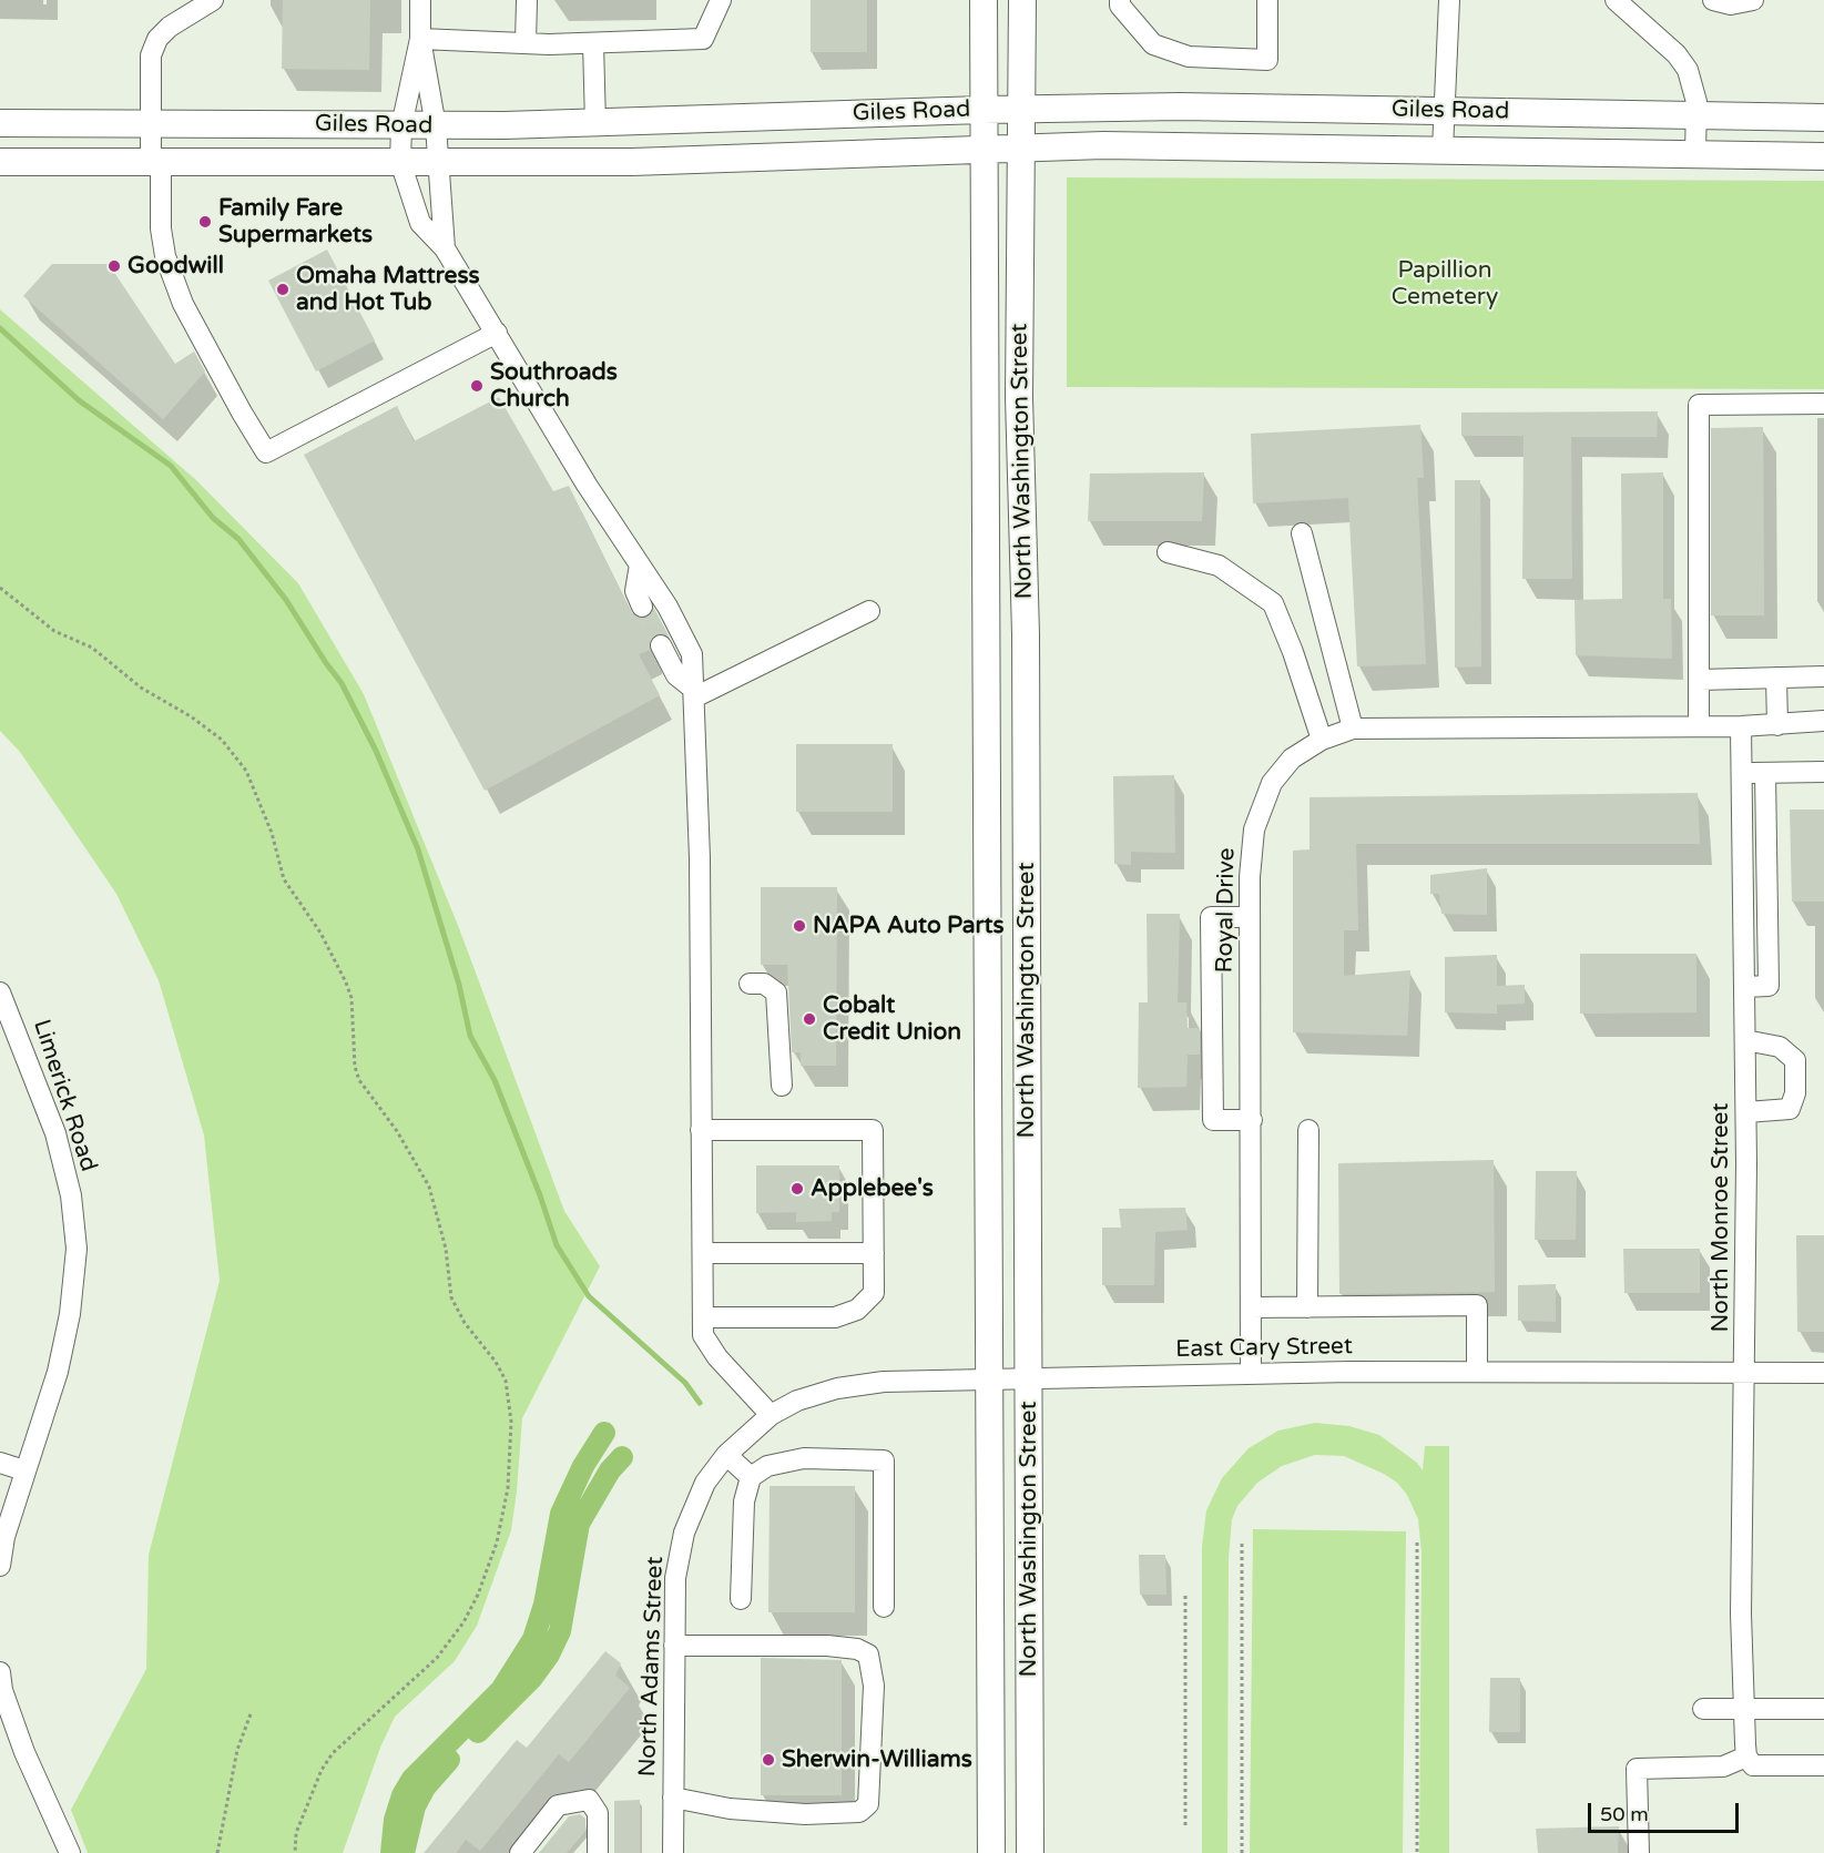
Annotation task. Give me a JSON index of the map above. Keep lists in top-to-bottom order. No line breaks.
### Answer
{"streets":{"main road":["Giles Road","North Washington Street"],"street":["Royal Drive","Limerick Road","North Monroe Street","East Cary Street","North Adams Street"]},"crossings":[["Giles Road","North Washington Street"],["North Washington Street","East Cary Street"],["Royal Drive","North Monroe Street"],["Royal Drive","East Cary Street"],["North Monroe Street","East Cary Street"],["East Cary Street","North Adams Street"]],"parks":["Papillion Cemetery"],"places":["Family Fare Supermarkets","Goodwill","Omaha Mattress and Hot Tub","Southroads Church","NAPA Auto Parts","Cobalt Credit Union","Applebee's","Sherwin-Williams"],"scale_bar":"50 m"}
